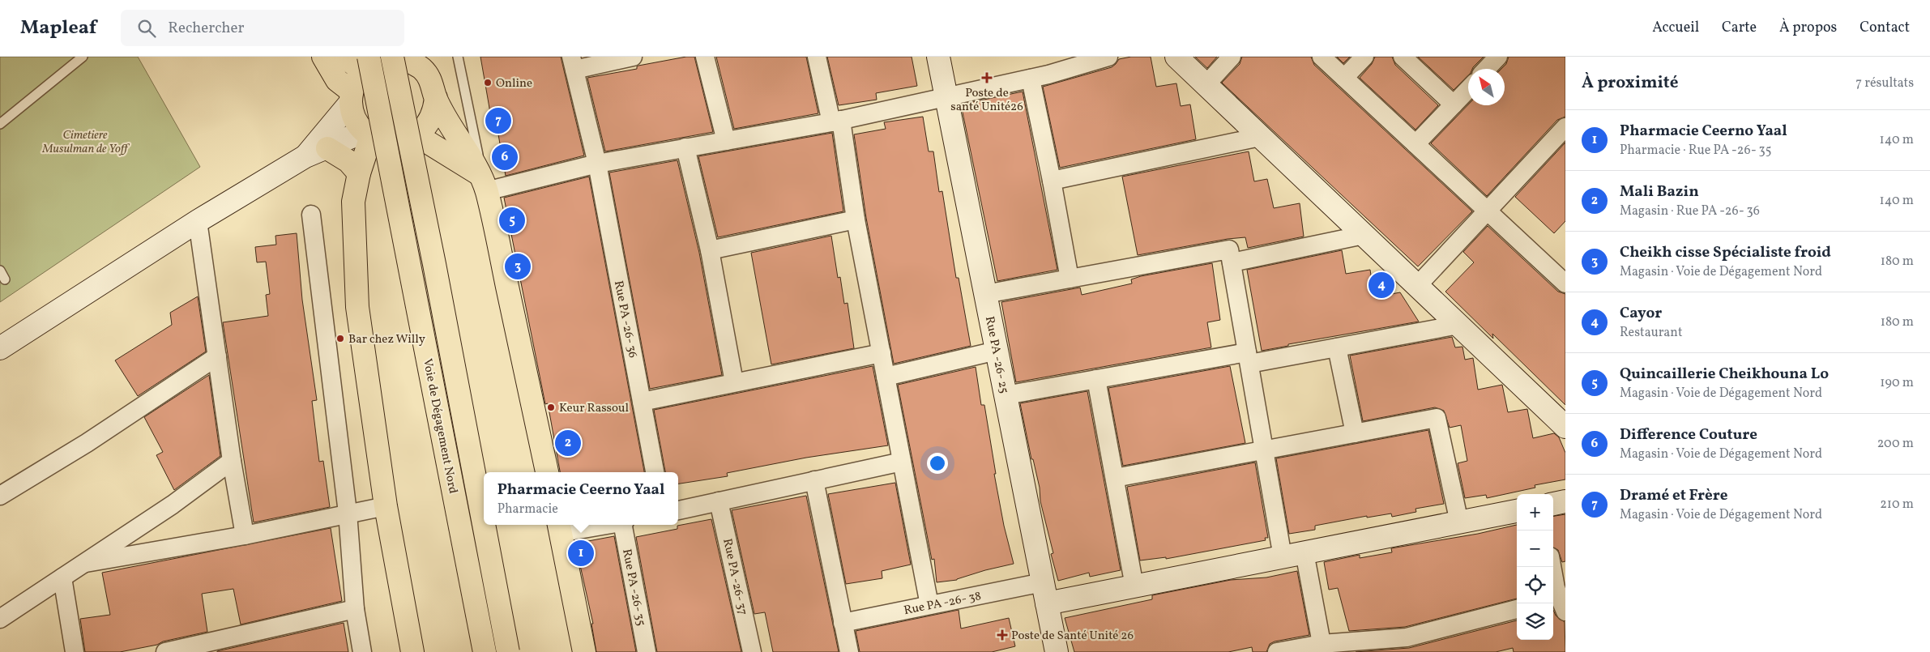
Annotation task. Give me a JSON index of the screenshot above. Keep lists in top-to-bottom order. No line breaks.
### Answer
{"streets":{"main road":["Voie de Dégagement Nord"],"street":["Rue PA -26- 36","Rue PA -26- 25","Rue PA -26- 37","Rue PA -26- 35","Rue PA -26- 38"]},"crossings":[["Rue PA -26- 25","Rue PA -26- 38"]],"parks":["Cimetiere Musulman de Yoff"],"places":{"health":["Poste de santé Unité26","Poste de Santé Unité 26"],"other":["Online","Bar chez Willy","Keur Rassoul"]},"north":"top left","page":{"header":"Mapleaf","search":"Rechercher","nav":["Accueil","Carte","À propos","Contact"],"heading":["À proximité","7 résultats"],"pins":["7","6","5","3","4","2","1"],"list":[{"mark":"1","name":"Pharmacie Ceerno Yaal","note":"Pharmacie · Rue PA -26- 35","value":"140 m"},{"mark":"2","name":"Mali Bazin","note":"Magasin · Rue PA -26- 36","value":"140 m"},{"mark":"3","name":"Cheikh cisse Spécialiste froid","note":"Magasin · Voie de Dégagement Nord","value":"180 m"},{"mark":"4","name":"Cayor","note":"Restaurant","value":"180 m"},{"mark":"5","name":"Quincaillerie Cheikhouna Lo","note":"Magasin · Voie de Dégagement Nord","value":"190 m"},{"mark":"6","name":"Difference Couture","note":"Magasin · Voie de Dégagement Nord","value":"200 m"},{"mark":"7","name":"Dramé et Frère","note":"Magasin · Voie de Dégagement Nord","value":"210 m"}],"popup":["Pharmacie Ceerno Yaal","Pharmacie"],"map_buttons":["+","−"]}}
